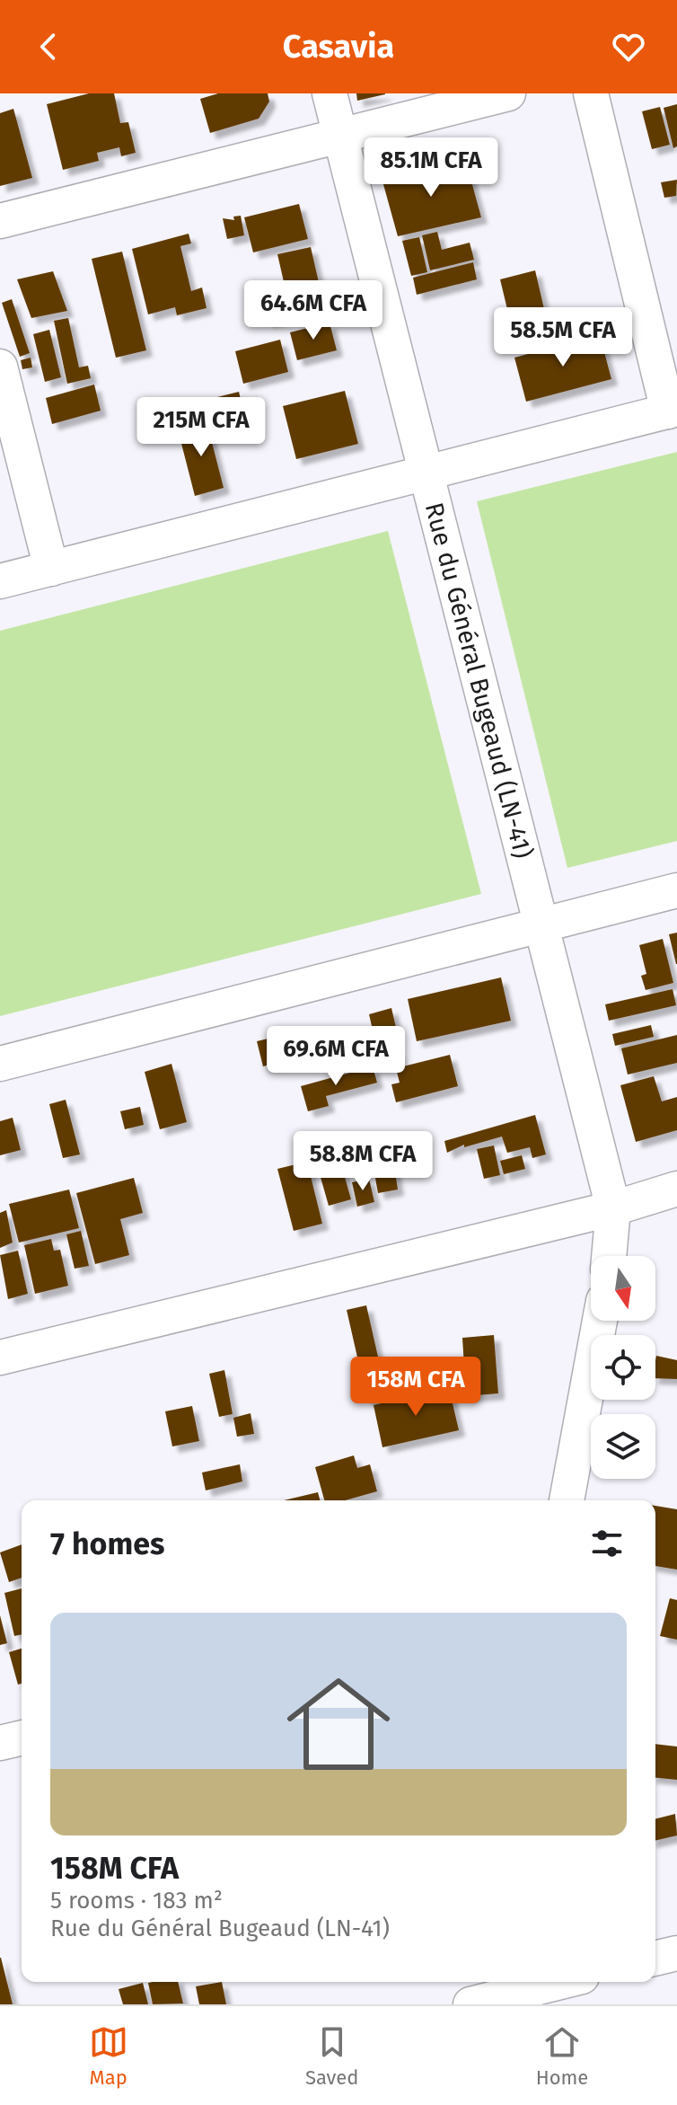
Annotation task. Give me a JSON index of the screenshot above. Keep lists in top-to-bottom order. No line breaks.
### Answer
{"streets":{"street":["Rue du Général Bugeaud (LN-41)"]},"north":"bottom","page":{"header":"Casavia","price":["85.1M CFA","64.6M CFA","58.5M CFA","215M CFA","69.6M CFA","58.8M CFA","158M CFA"],"heading":"7 homes","list":[{"name":"158M CFA","note":"5 rooms · 183 m² · Rue du Général Bugeaud (LN-41)"}],"tabs":["Map","Saved","Home"]}}
